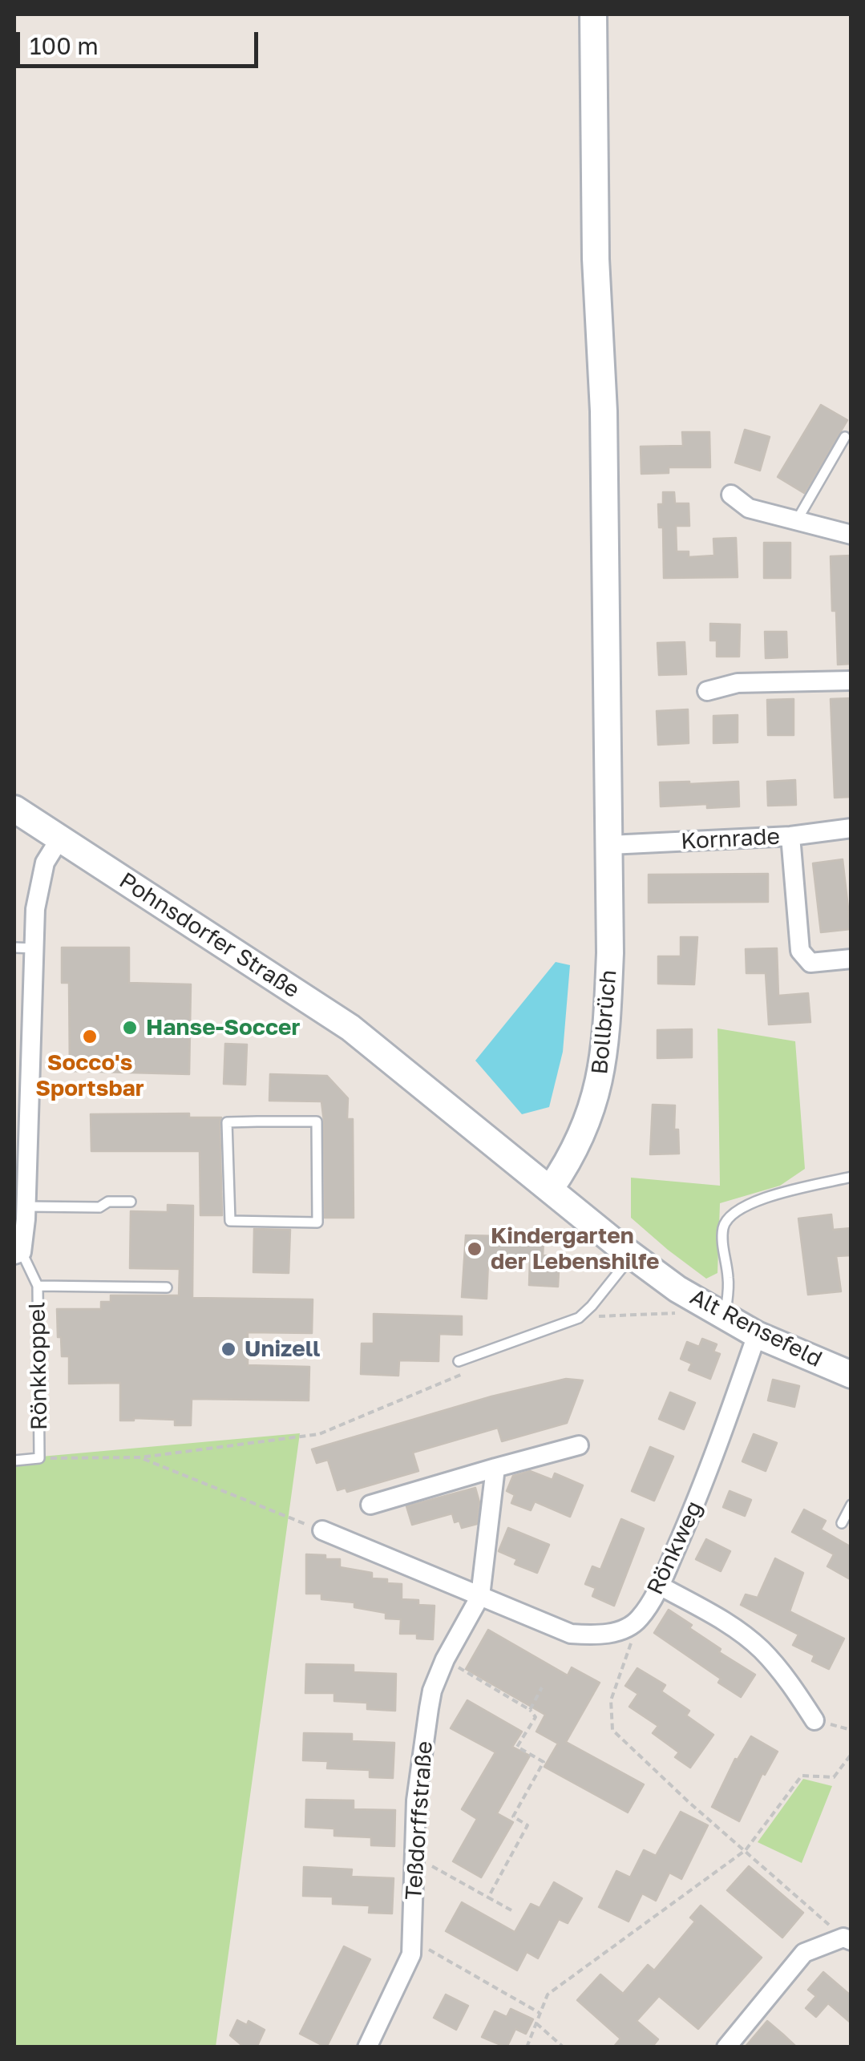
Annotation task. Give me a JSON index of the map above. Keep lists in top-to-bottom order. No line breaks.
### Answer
{"streets":{"street":["Kornrade","Pohnsdorfer Straße","Bollbrüch","Alt Rensefeld","Rönkweg","Teßdorffstraße"],"lane":["Rönkkoppel"]},"crossings":[["Kornrade","Bollbrüch"],["Pohnsdorfer Straße","Bollbrüch"],["Pohnsdorfer Straße","Alt Rensefeld"],["Bollbrüch","Alt Rensefeld"],["Alt Rensefeld","Rönkweg"],["Rönkweg","Teßdorffstraße"]],"places":["Hanse-Soccer","Socco's Sportsbar","Kindergarten der Lebenshilfe","Unizell"],"scale_bar":"100 m"}
